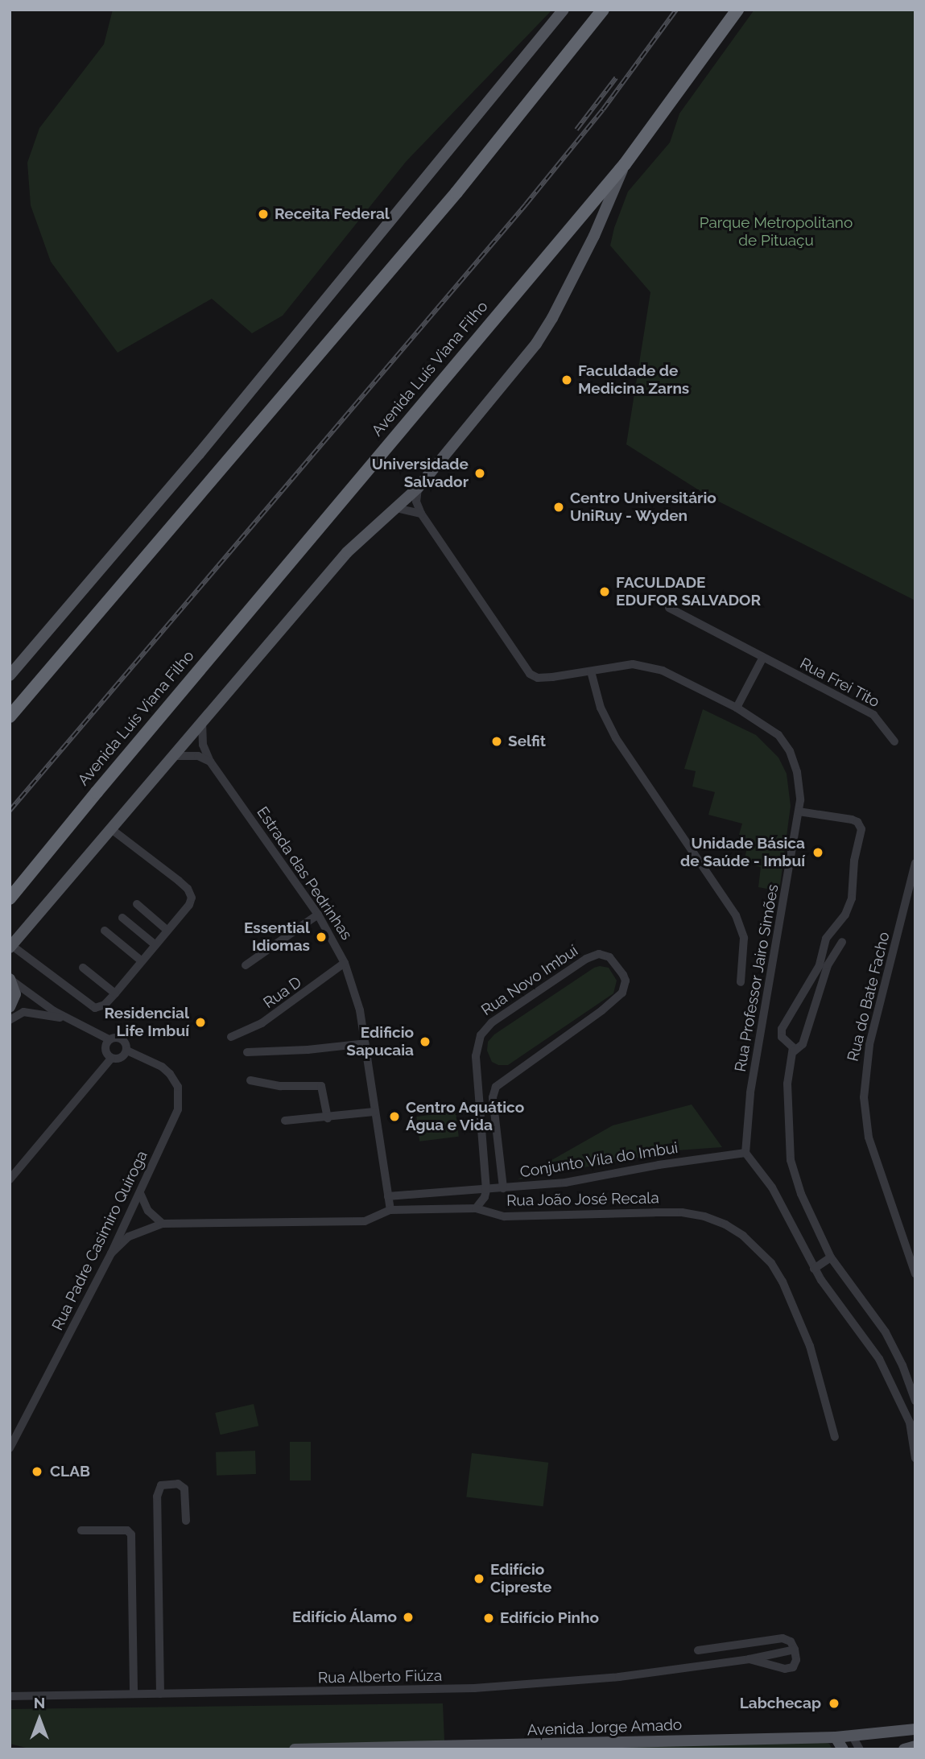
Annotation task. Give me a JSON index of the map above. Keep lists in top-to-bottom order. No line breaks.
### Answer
{"streets":{"highway":["Avenida Luís Viana Filho"],"main road":["Avenida Jorge Amado"],"street":["Rua Frei Tito","Estrada das Pedrinhas","Rua Professor Jairo Simões","Rua Novo Imbuí","Rua D","Rua do Bate Facho","Conjunto Vila do Imbui","Rua João José Recala","Rua Padre Casimiro Quiroga","Rua Alberto Fiúza"]},"crossings":[["Estrada das Pedrinhas","Rua D"],["Estrada das Pedrinhas","Conjunto Vila do Imbui"],["Estrada das Pedrinhas","Rua João José Recala"],["Rua Professor Jairo Simões","Conjunto Vila do Imbui"],["Rua Novo Imbuí","Conjunto Vila do Imbui"],["Rua João José Recala","Rua Padre Casimiro Quiroga"]],"parks":["Parque Metropolitano de Pituaçu"],"places":["Receita Federal","Faculdade de Medicina Zarns","Universidade Salvador","Centro Universitário UniRuy - Wyden","FACULDADE EDUFOR SALVADOR","Selfit","Unidade Básica de Saúde - Imbuí","Essential Idiomas","Residencial Life Imbuí","Edificio Sapucaia","Centro Aquático Água e Vida","CLAB","Edifício Cipreste","Edifício Álamo","Edifício Pinho","Labchecap"],"north":"top"}
